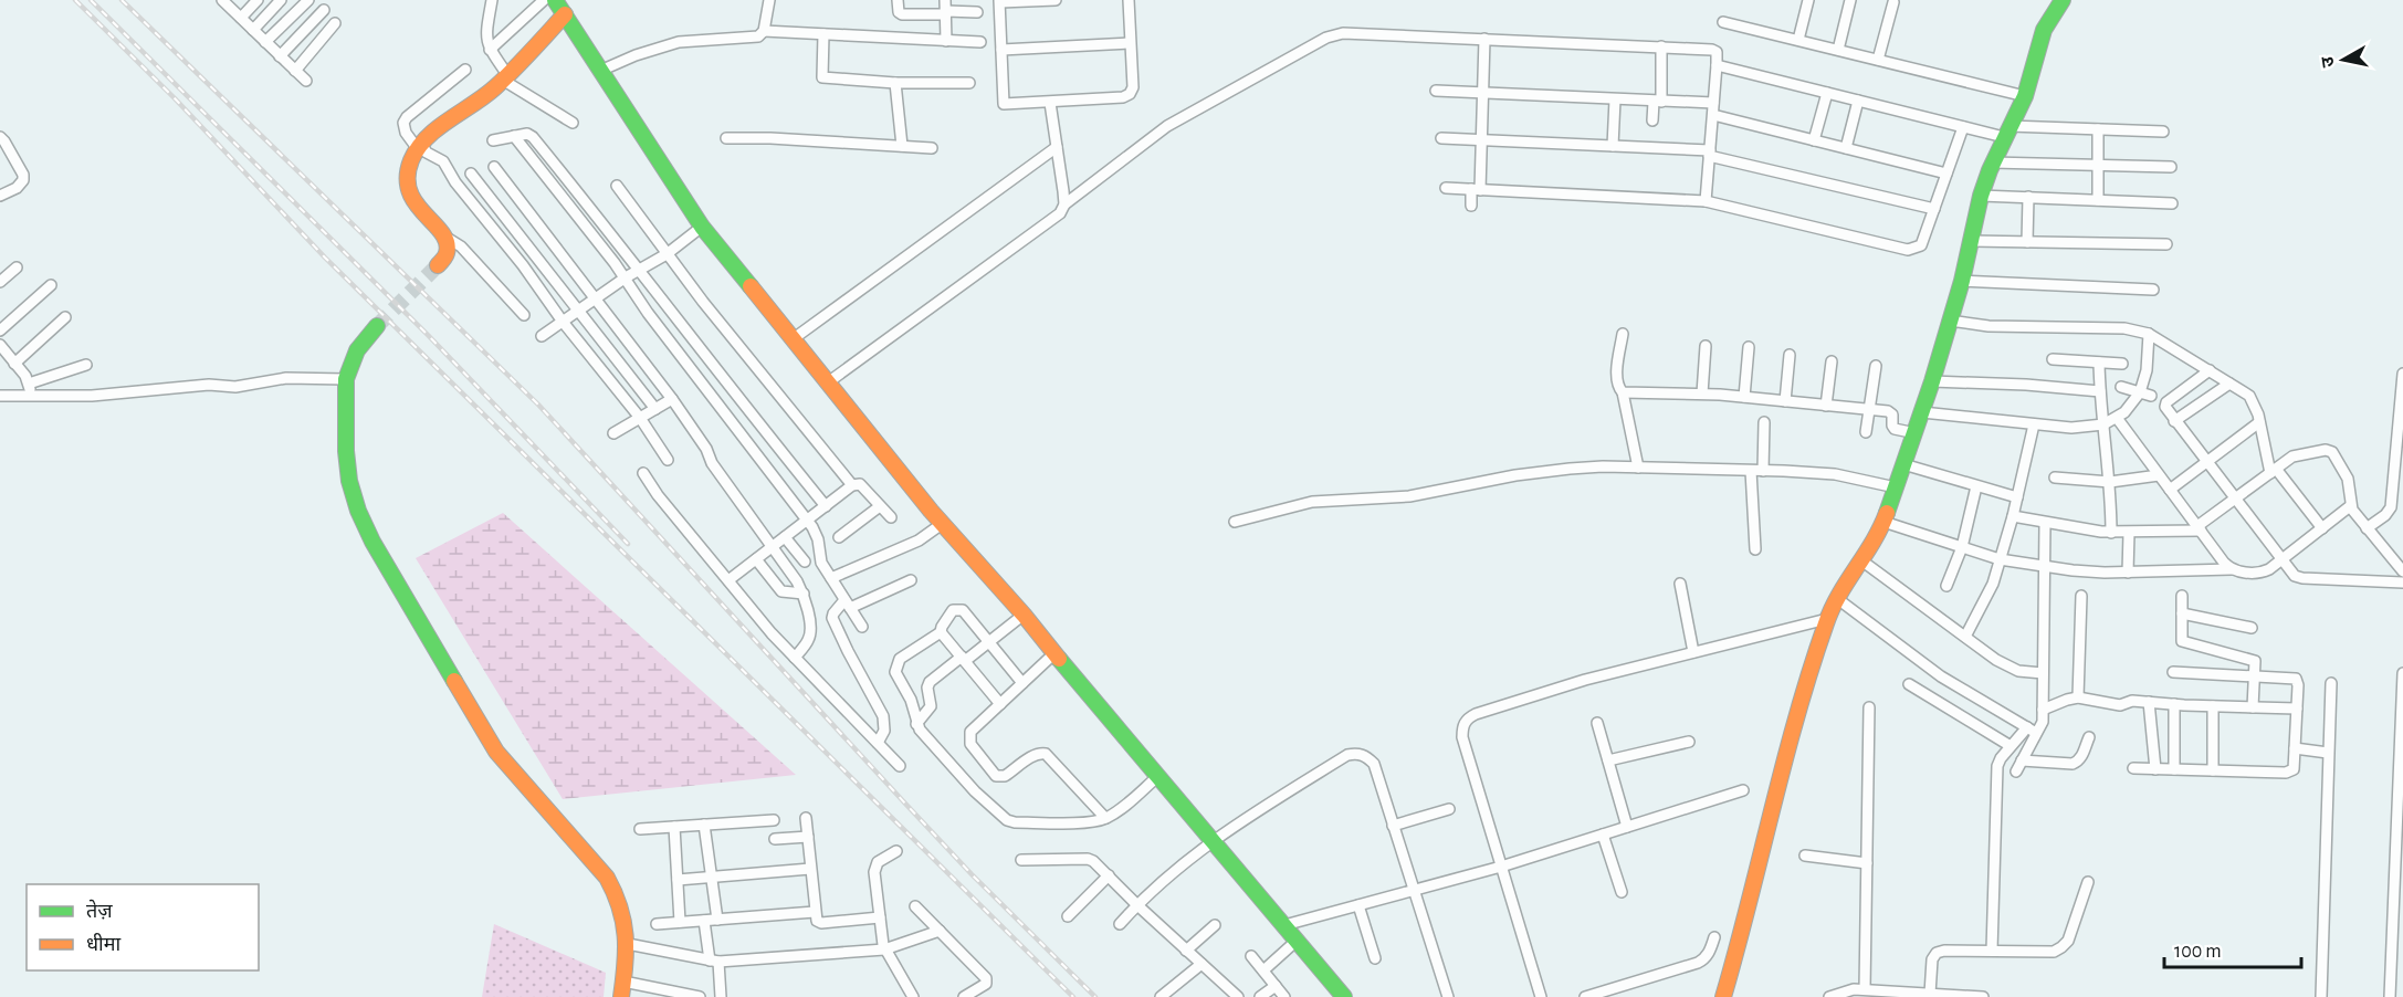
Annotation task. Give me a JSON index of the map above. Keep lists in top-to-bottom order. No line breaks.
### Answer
{"legend":["तेज़","धीमा"],"scale_bar":"100 m","north":"left"}
